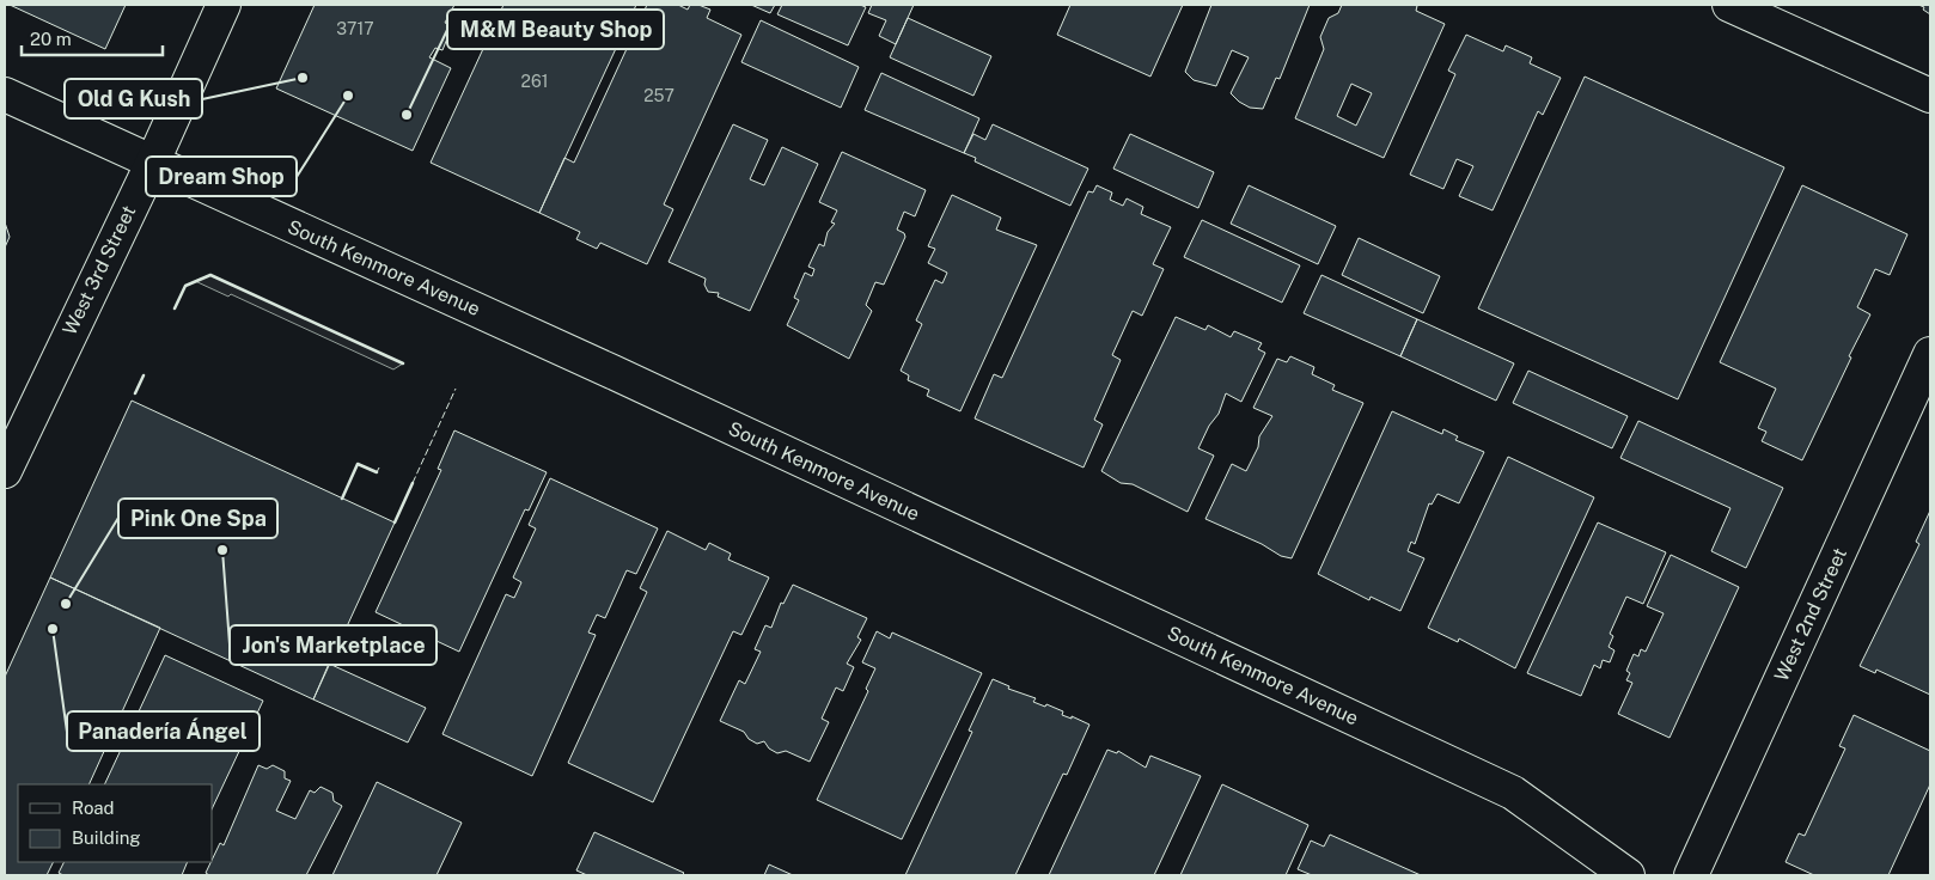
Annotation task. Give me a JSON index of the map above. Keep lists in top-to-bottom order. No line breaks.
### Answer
{"streets":{"street":["South Kenmore Avenue","West 3rd Street","West 2nd Street"]},"crossings":[["South Kenmore Avenue","West 3rd Street"]],"places":["Old G Kush","Dream Shop","M&M Beauty Shop","Jon's Marketplace","Pink One Spa","Panadería Ángel"],"house_numbers":["3717","261","257"],"legend":["Road","Building"],"scale_bar":"20 m"}
